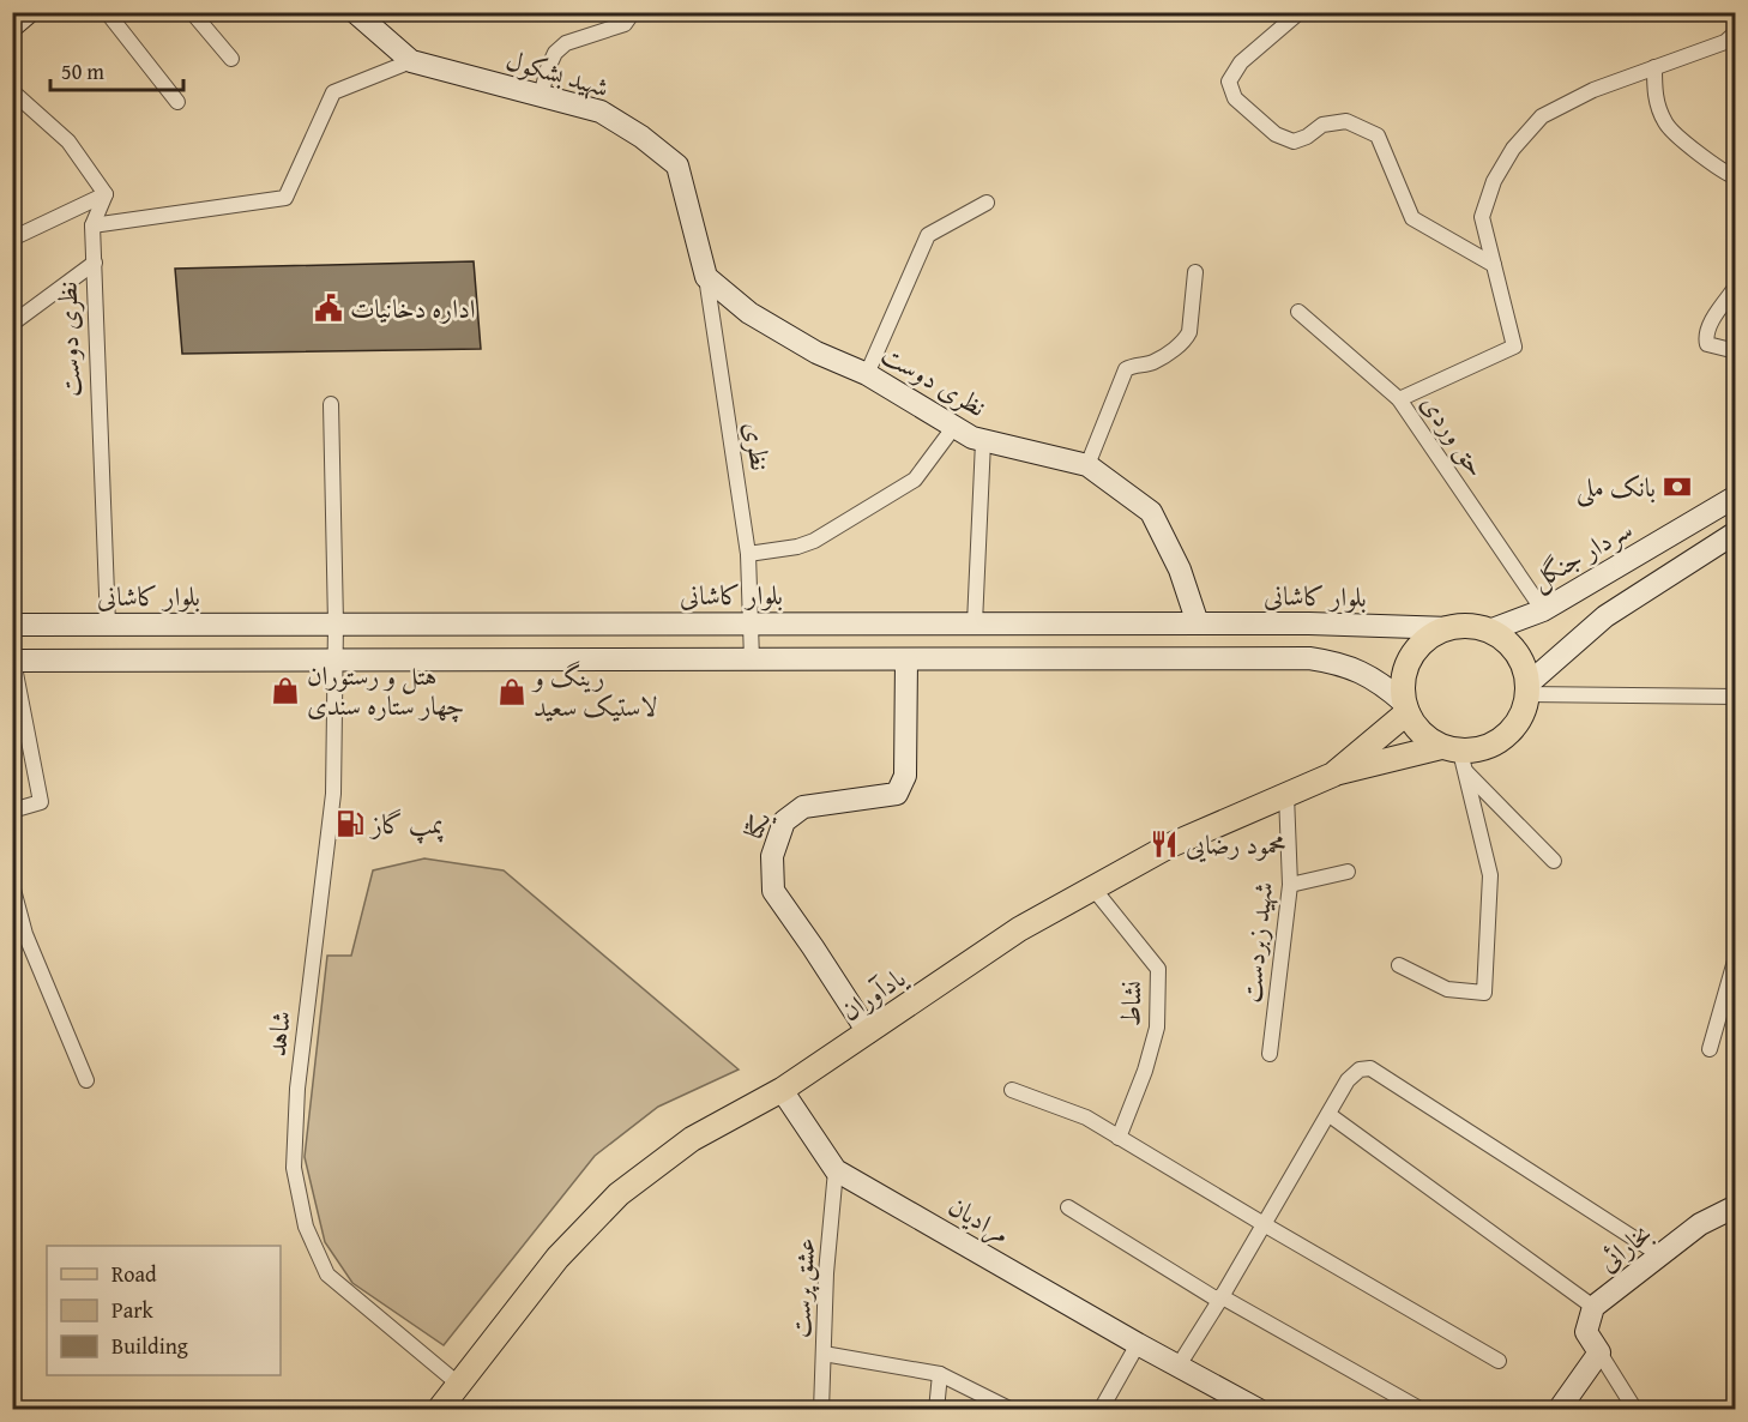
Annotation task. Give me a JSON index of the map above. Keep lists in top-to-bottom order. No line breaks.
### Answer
{"streets":{"main road":["شهید بشکول","نظری دوست","سردار جنگل","بلوار کاشانی","یکتا","یادآوران","مرادیان","بخارائی"],"street":["حق وردی","نظری","شهید زبردست","نشاط","شاهد","عشق پرست"]},"crossings":[["شهید بشکول","نظری دوست"],["شهید بشکول","نظری"],["نظری دوست","نظری"],["نظری دوست","بلوار کاشانی"],["حق وردی","سردار جنگل"],["نظری","بلوار کاشانی"],["سردار جنگل","بلوار کاشانی"],["سردار جنگل","یادآوران"],["بلوار کاشانی","یادآوران"],["بلوار کاشانی","شاهد"],["یکتا","یادآوران"],["شهید زبردست","یادآوران"],["یادآوران","نشاط"],["یادآوران","شاهد"],["یادآوران","مرادیان"],["مرادیان","عشق پرست"]],"places":{"public building":["اداره دخانیات"],"bank":["بانک ملی"],"shop":["هتل و رستوران چهار ستاره سندی","رینگ و لاستیک سعید"],"fuel station":["پمپ گاز"],"restaurant":["محمود رضایی"]},"legend":["Road","Park","Building"],"scale_bar":"50 m"}
